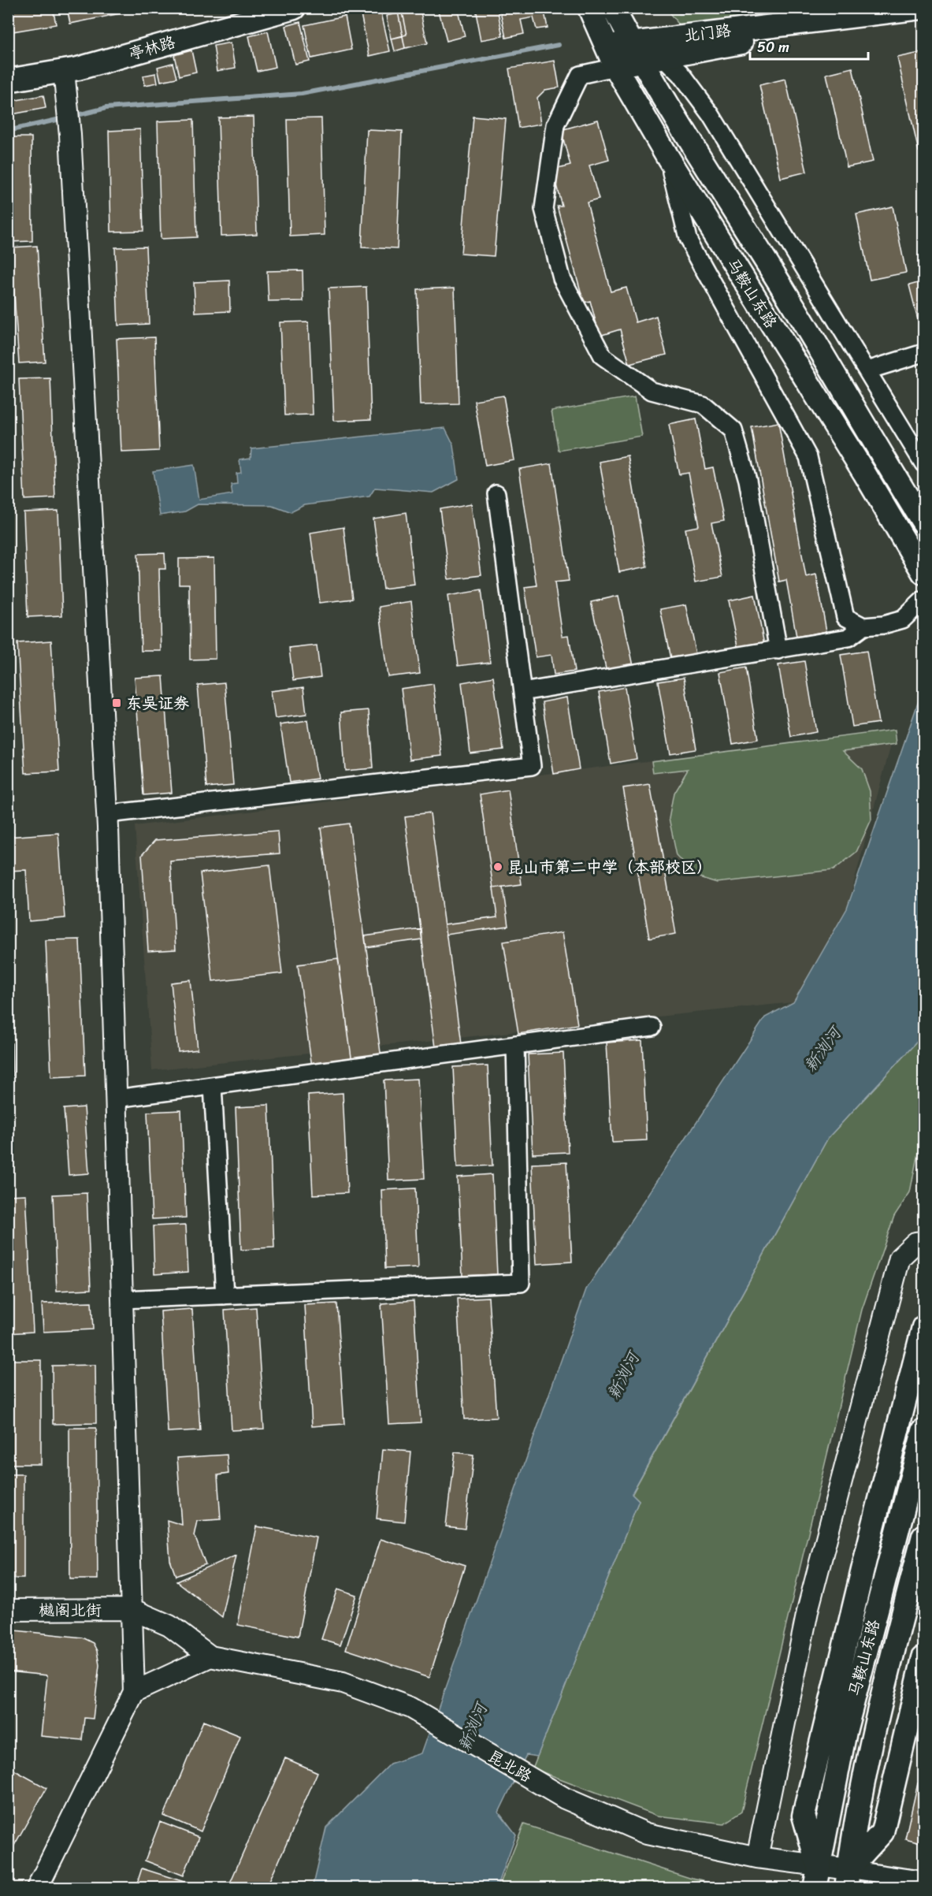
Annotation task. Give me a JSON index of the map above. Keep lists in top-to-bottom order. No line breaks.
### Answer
{"streets":{"main road":["北门路","亭林路","马鞍山东路"],"street":["樾阁北街","昆北路"]},"crossings":[["北门路","马鞍山东路"],["马鞍山东路","昆北路"],["樾阁北街","昆北路"]],"water":["新浏河"],"places":{"transit":["东吴证券"],"other":["昆山市第二中学（本部校区）"]},"scale_bar":"50 m"}
